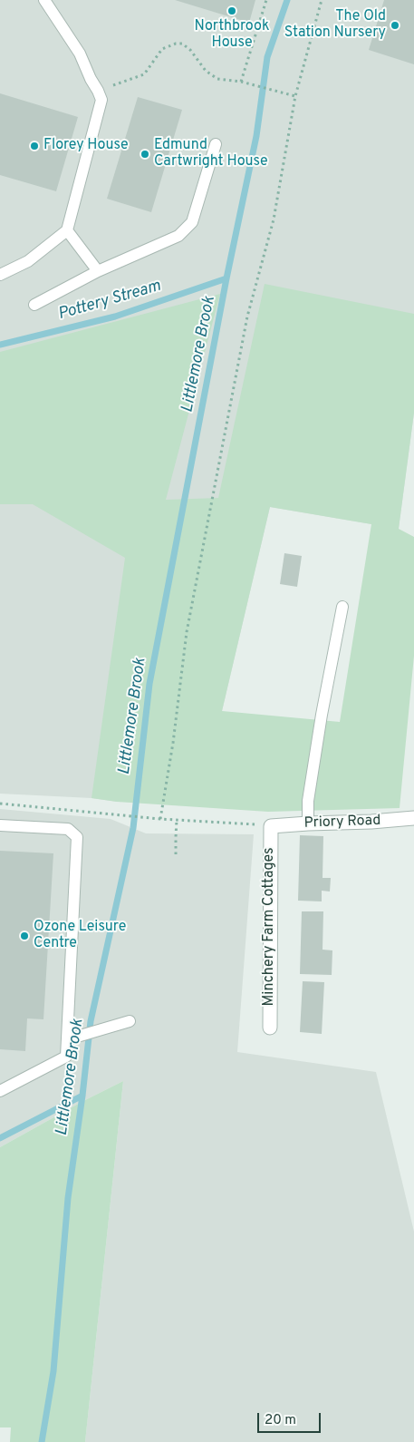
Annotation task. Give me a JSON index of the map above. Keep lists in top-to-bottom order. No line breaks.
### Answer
{"streets":{"street":["Priory Road","Minchery Farm Cottages"]},"crossings":[["Priory Road","Minchery Farm Cottages"]],"water":["Pottery Stream","Littlemore Brook"],"places":["Northbrook House","The Old Station Nursery","Florey House","Edmund Cartwright House","Ozone Leisure Centre"],"scale_bar":"20 m"}
